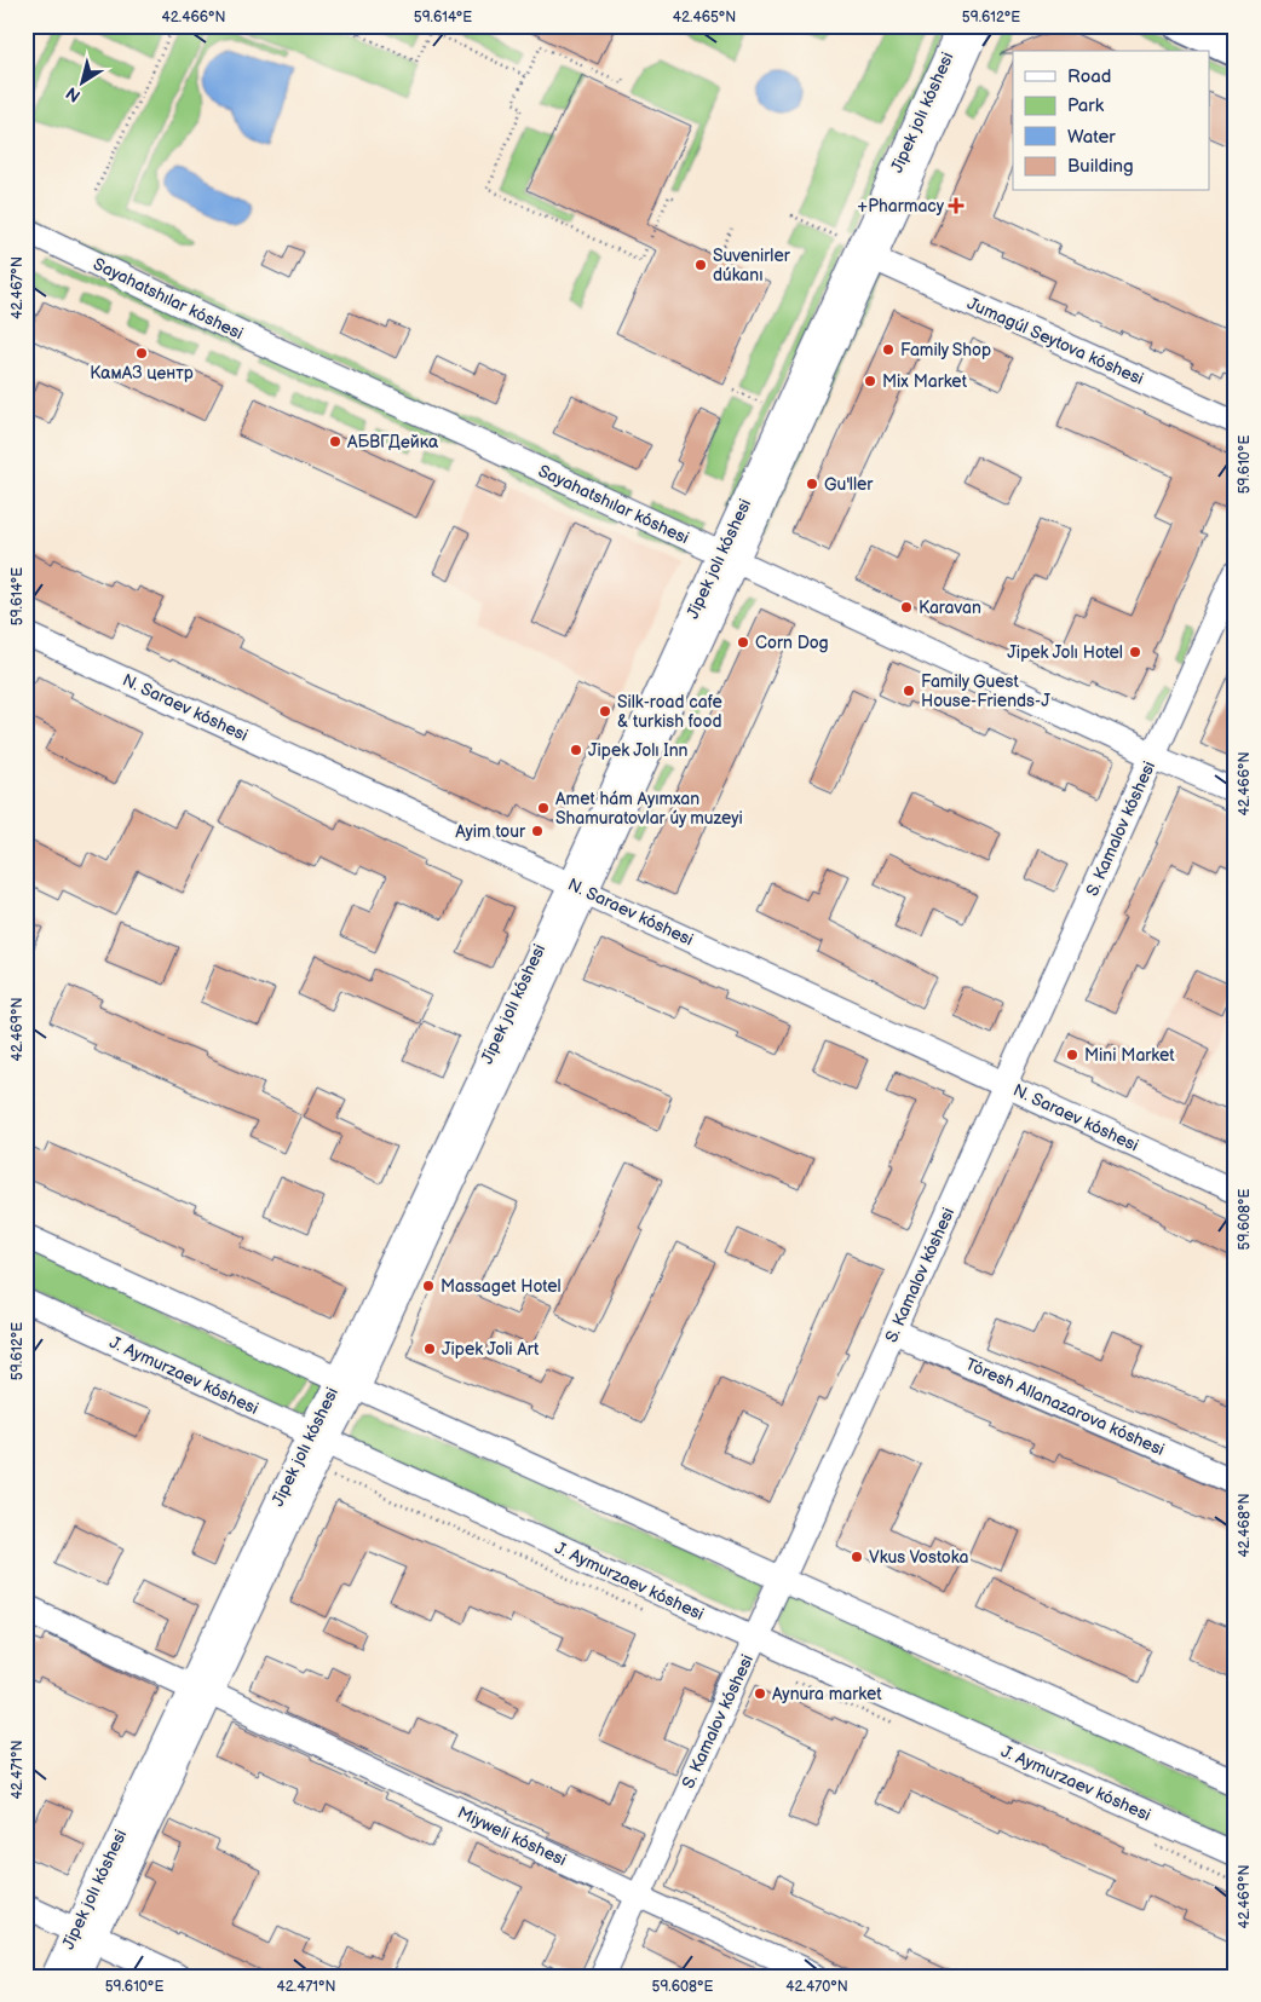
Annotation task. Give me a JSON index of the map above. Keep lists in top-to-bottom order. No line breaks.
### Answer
{"streets":{"street":["Jipek jolı kóshesi","Sayahatshılar kóshesi","Jumagúl Seytova kóshesi","N. Saraev kóshesi","S. Kamalov kóshesi","J. Aymurzaev kóshesi","Tóresh Allanazarova kóshesi","Miyweli kóshesi"]},"crossings":[["Jipek jolı kóshesi","Sayahatshılar kóshesi"],["Jipek jolı kóshesi","Jumagúl Seytova kóshesi"],["Jipek jolı kóshesi","N. Saraev kóshesi"],["Jipek jolı kóshesi","J. Aymurzaev kóshesi"],["Jipek jolı kóshesi","Miyweli kóshesi"],["Sayahatshılar kóshesi","S. Kamalov kóshesi"],["N. Saraev kóshesi","S. Kamalov kóshesi"],["S. Kamalov kóshesi","J. Aymurzaev kóshesi"],["S. Kamalov kóshesi","Tóresh Allanazarova kóshesi"],["S. Kamalov kóshesi","Miyweli kóshesi"]],"places":{"health":["+Pharmacy"],"other":["Suvenirler dúkanı","Family Shop","КамАЗ центр","Mix Market","АБВГДейка","Gu'ller","Karavan","Corn Dog","Jipek Jolı Hotel","Family Guest House-Friends-J","Silk-road cafe & turkish food","Jipek Jolı Inn","Amet hám Ayımxan Shamuratovlar úy muzeyi","Ayim tour","Mini Market","Massaget Hotel","Jipek Joli Art","Vkus Vostoka","Aynura market"]},"legend":["Road","Park","Water","Building"],"north":"bottom left","coordinates":["42.466°N","59.614°E","42.465°N","59.612°E","42.467°N","59.610°E","42.469°N","59.608°E","42.468°N","42.471°N","42.470°N"]}
